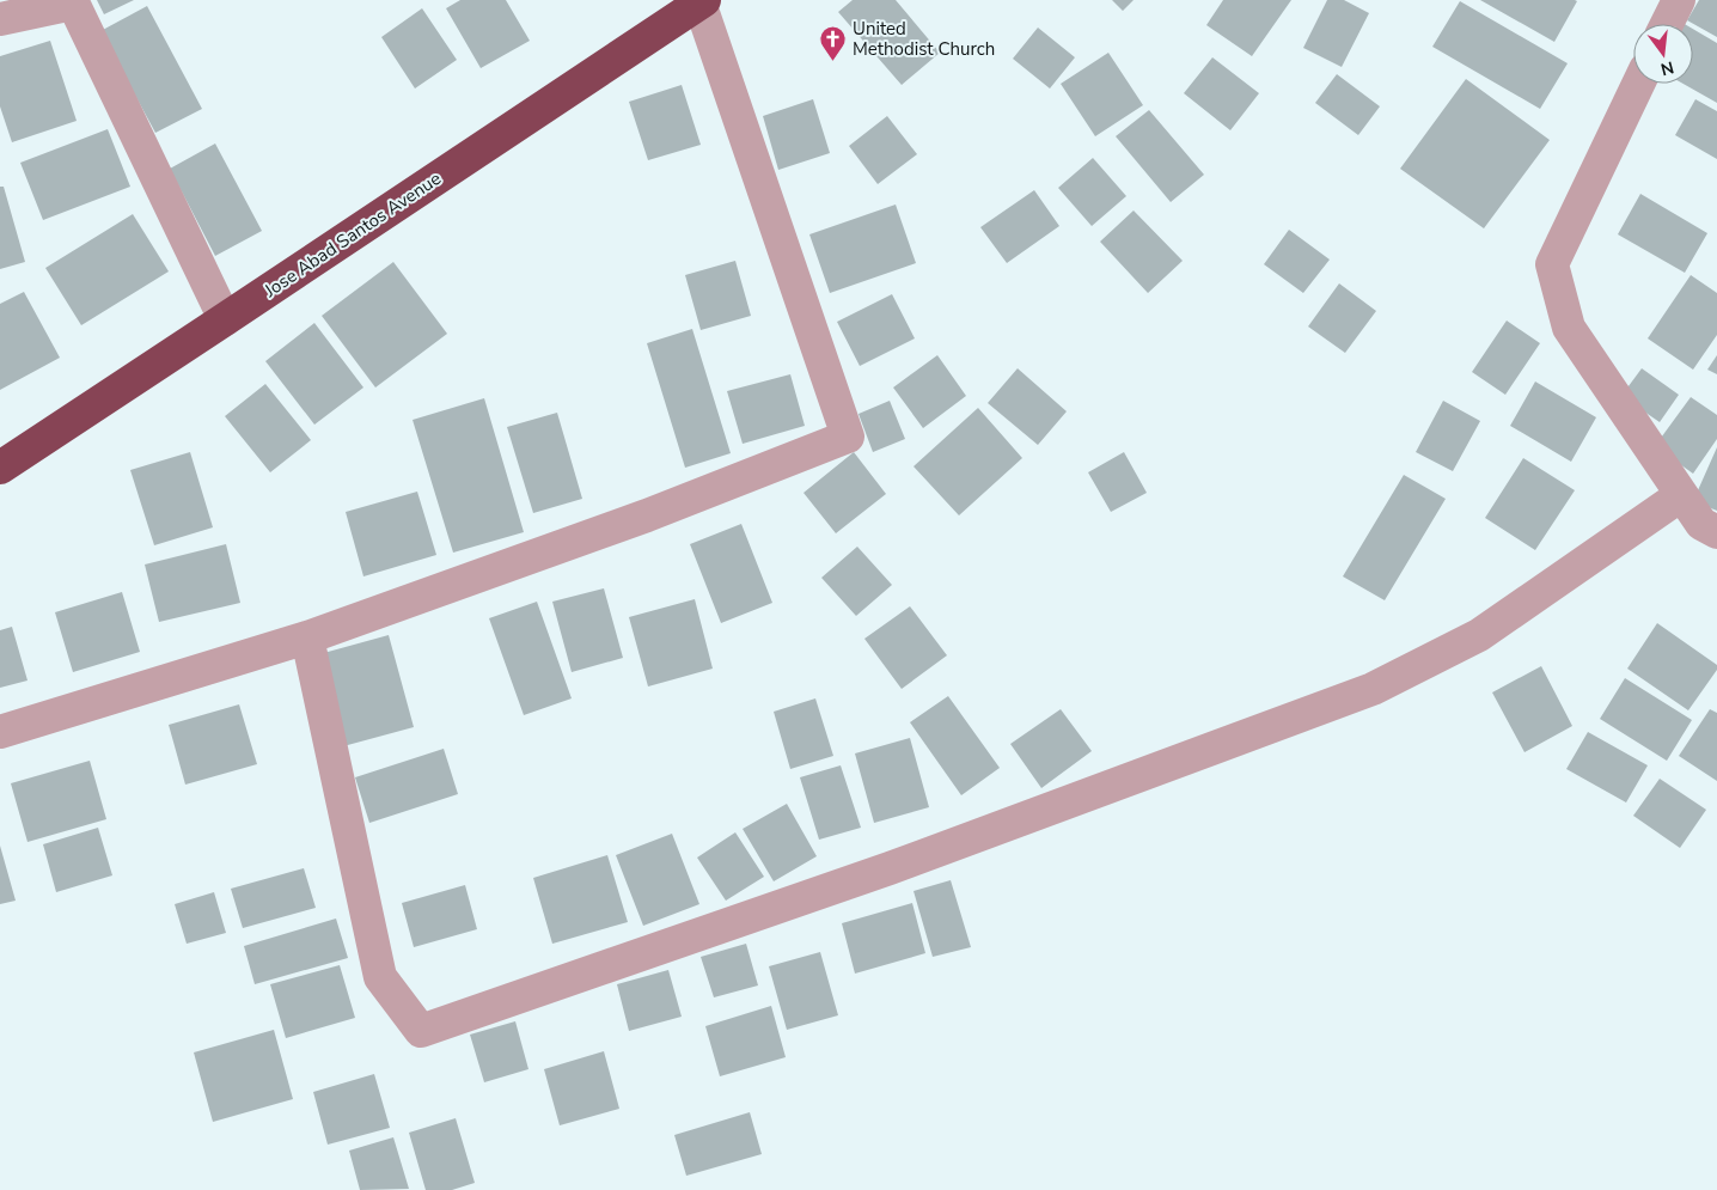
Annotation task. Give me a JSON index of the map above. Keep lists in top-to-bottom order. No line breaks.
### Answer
{"streets":{"highway":["Jose Abad Santos Avenue"]},"places":{"church":["United Methodist Church"]},"north":"bottom"}
